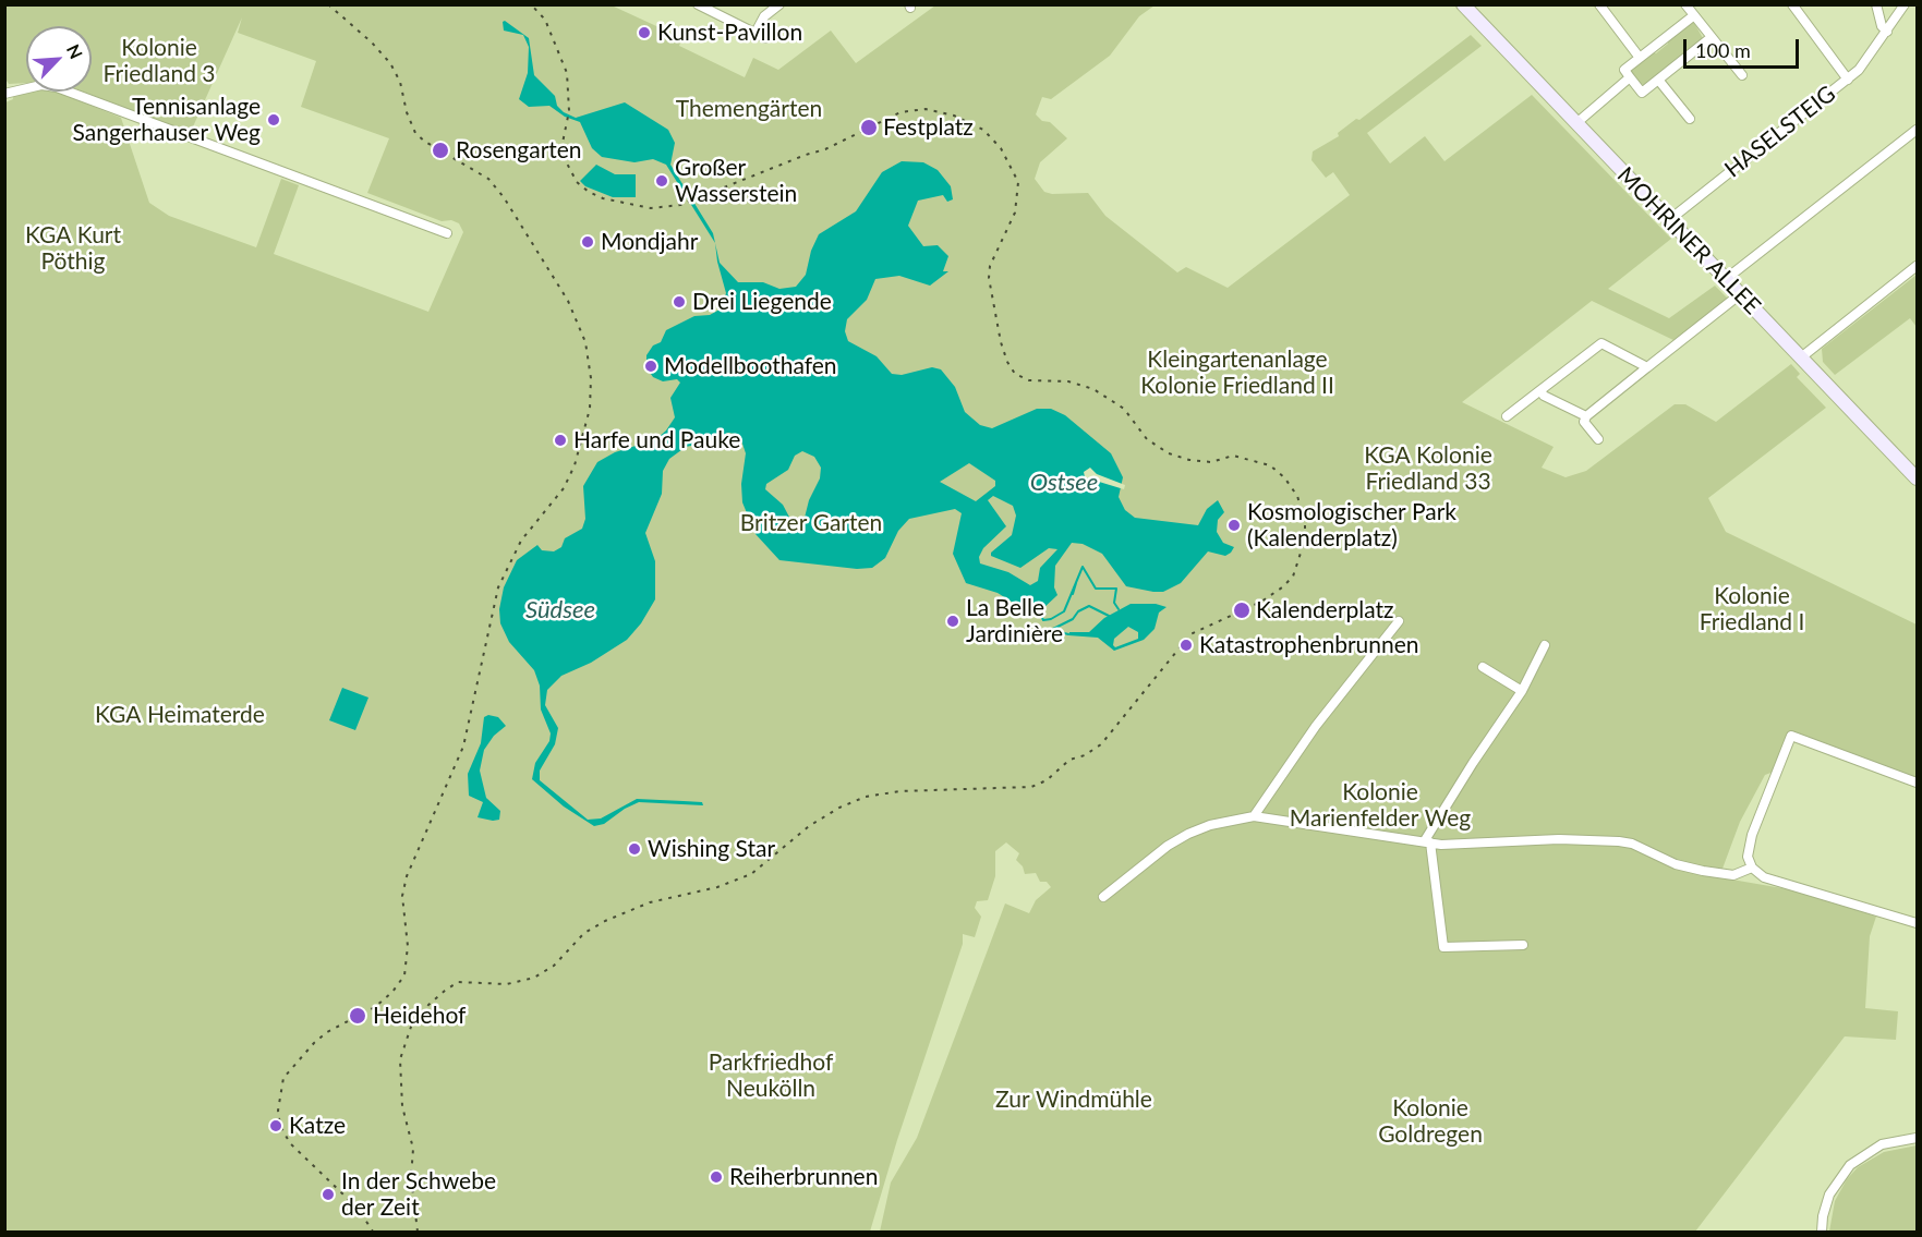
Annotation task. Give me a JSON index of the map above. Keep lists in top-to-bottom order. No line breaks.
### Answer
{"streets":{"main road":["MOHRINER ALLEE"],"street":["HASELSTEIG"]},"crossings":[["HASELSTEIG","MOHRINER ALLEE"]],"water":["Ostsee","Südsee"],"parks":["Kolonie Friedland 3","Themengärten","KGA Kurt Pöthig","Kleingartenanlage Kolonie Friedland II","KGA Kolonie Friedland 33","Britzer Garten","Kolonie Friedland I","KGA Heimaterde","Kolonie Marienfelder Weg","Parkfriedhof Neukölln","Zur Windmühle","Kolonie Goldregen"],"places":["Kunst-Pavillon","Tennisanlage Sangerhauser Weg","Festplatz","Rosengarten","Großer Wasserstein","Mondjahr","Drei Liegende","Modellboothafen","Harfe und Pauke","Kosmologischer Park (Kalenderplatz)","Kalenderplatz","La Belle Jardinière","Katastrophenbrunnen","Wishing Star","Heidehof","Katze","Reiherbrunnen","In der Schwebe der Zeit"],"scale_bar":"100 m","north":"top right"}
